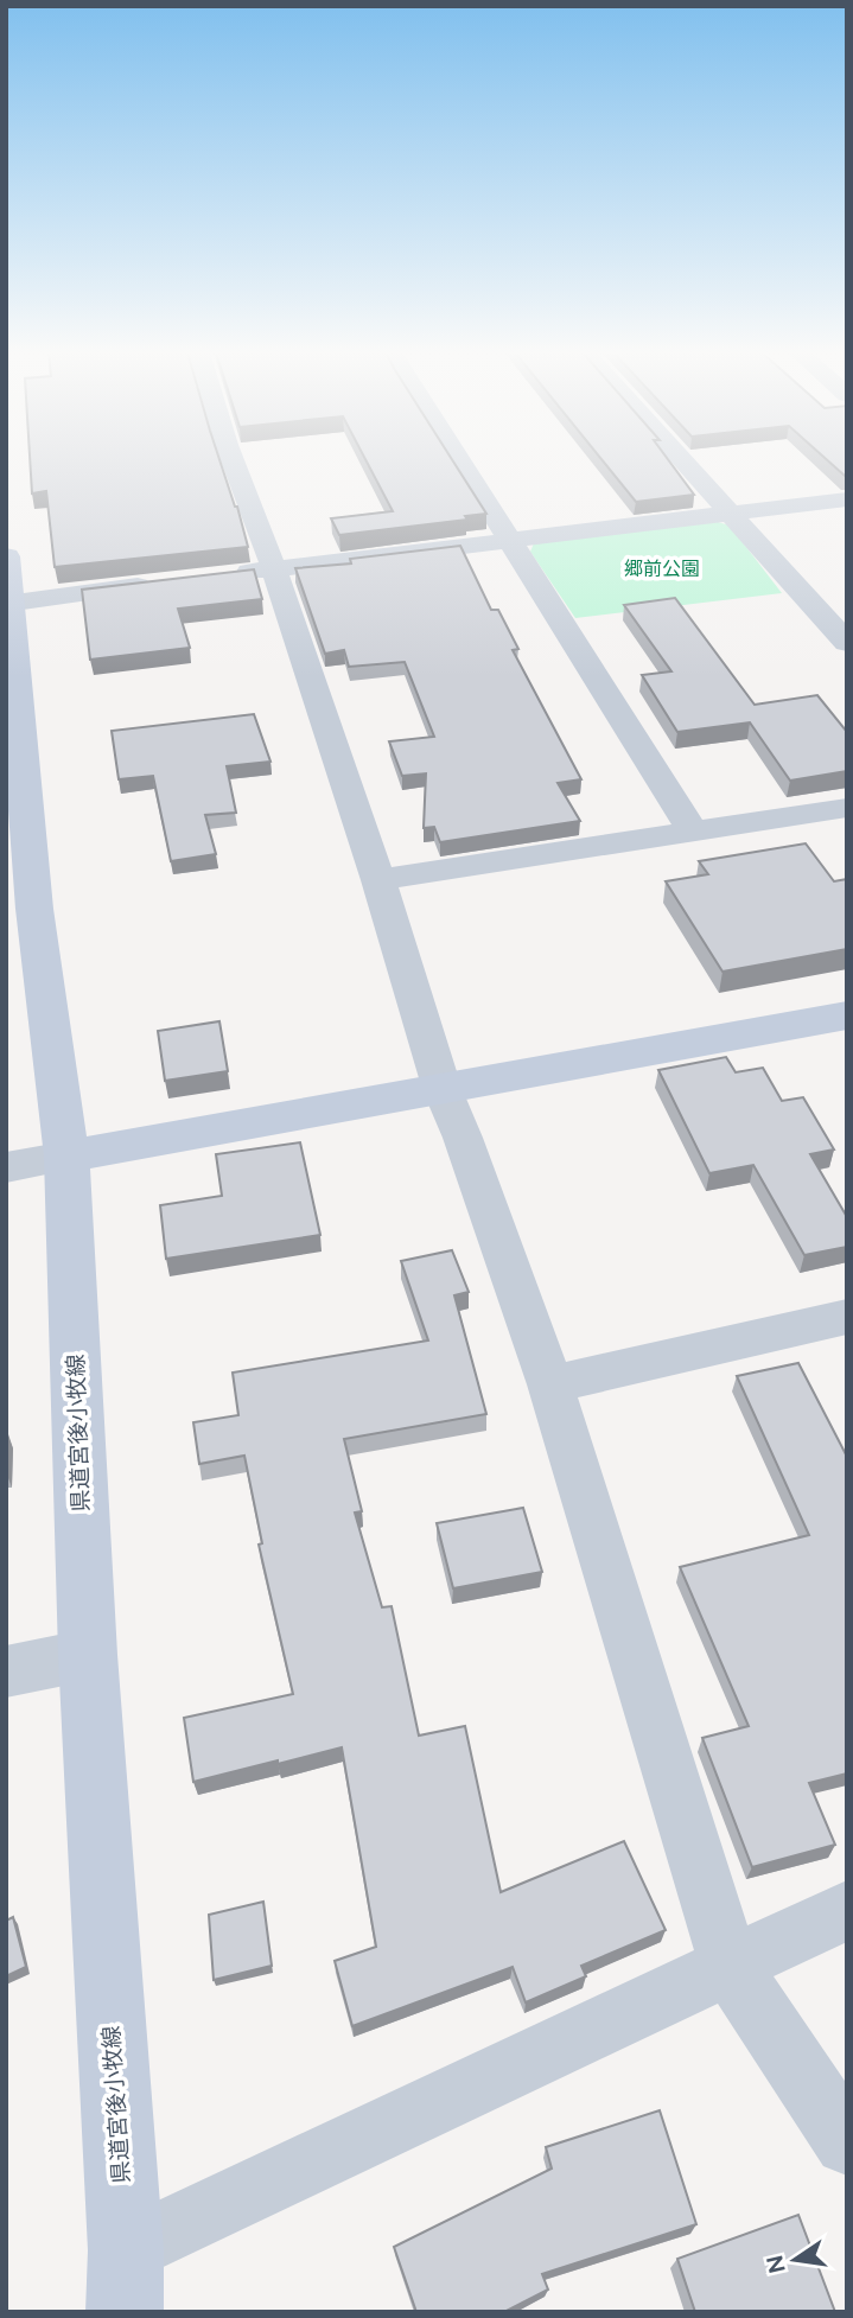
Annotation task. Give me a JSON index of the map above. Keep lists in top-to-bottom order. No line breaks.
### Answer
{"streets":{"main road":["県道宮後小牧線"]},"parks":["郷前公園"],"north":"left"}
